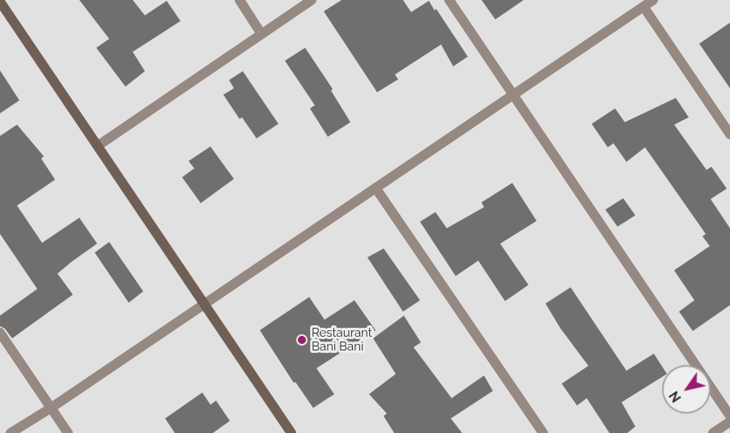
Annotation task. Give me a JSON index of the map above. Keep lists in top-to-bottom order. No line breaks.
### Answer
{"places":["Restaurant Bani Bani"],"north":"bottom left"}
